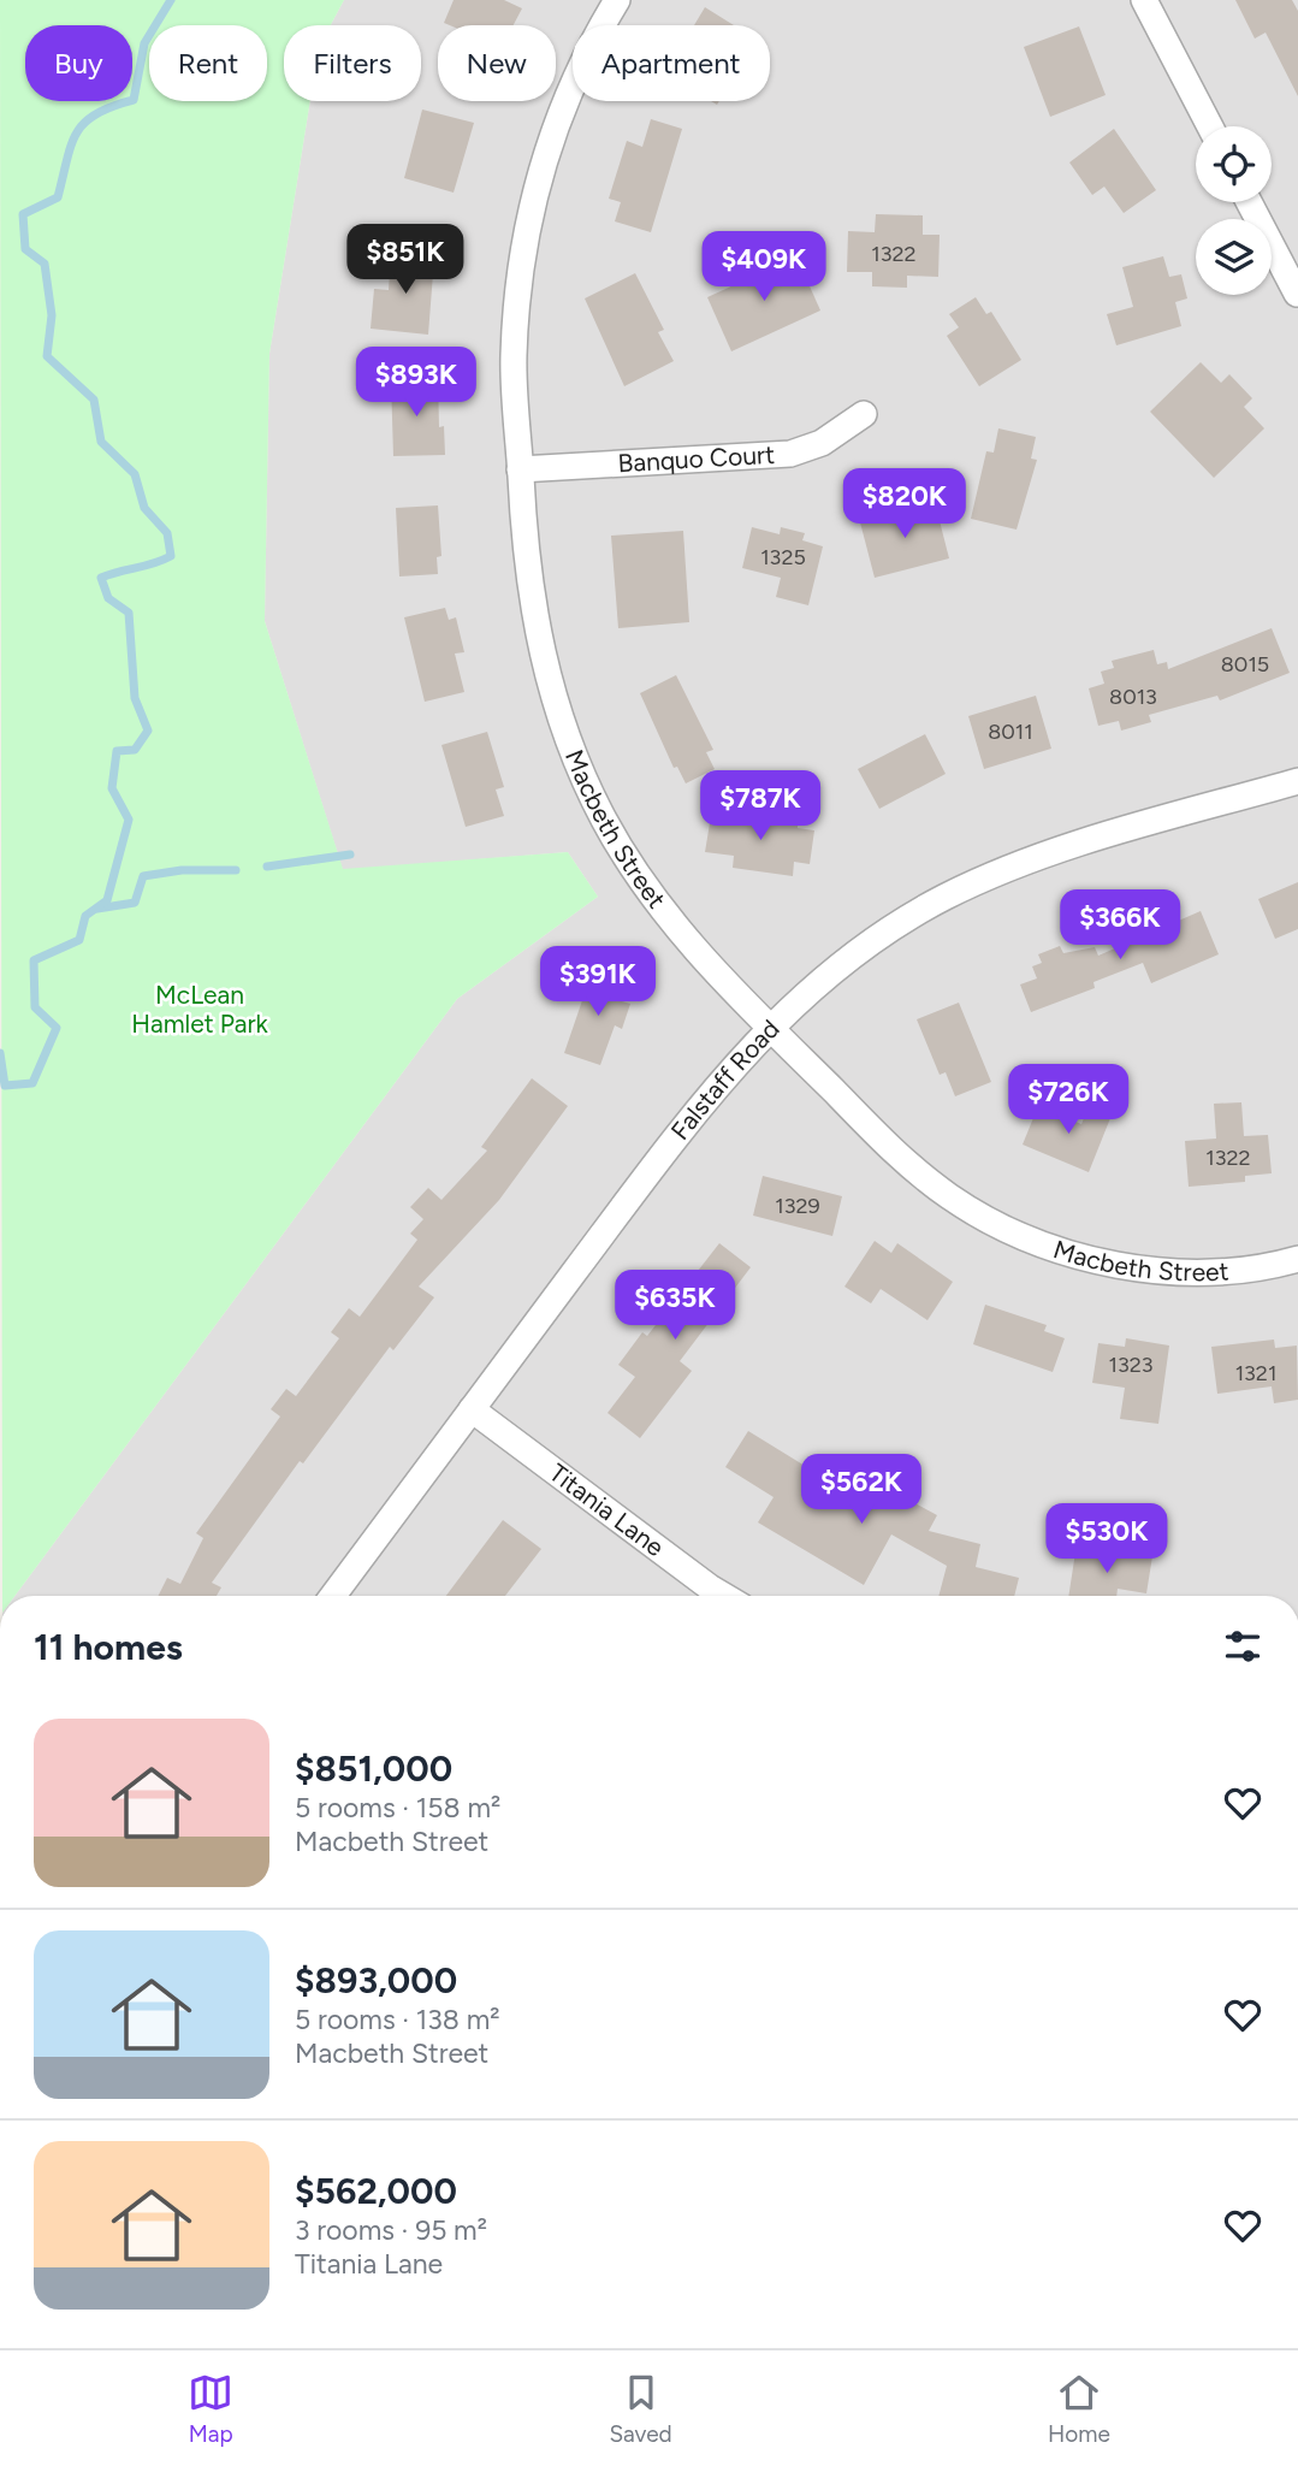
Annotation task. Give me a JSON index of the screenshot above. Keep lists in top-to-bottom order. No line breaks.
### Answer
{"streets":{"street":["Banquo Court","Macbeth Street","Falstaff Road","Titania Lane"]},"crossings":[["Banquo Court","Macbeth Street"],["Macbeth Street","Falstaff Road"],["Falstaff Road","Titania Lane"]],"parks":["McLean Hamlet Park"],"house_numbers":["1322","1325","8015","8013","8011","1322","1329","1323","1321"],"page":{"chip":["Buy","Rent","Filters","New","Apartment"],"price":["$851K","$409K","$893K","$820K","$787K","$366K","$391K","$726K","$635K","$562K","$530K"],"heading":"11 homes","list":[{"name":"$851,000","note":"5 rooms · 158 m² · Macbeth Street"},{"name":"$893,000","note":"5 rooms · 138 m² · Macbeth Street"},{"name":"$562,000","note":"3 rooms · 95 m² · Titania Lane"}],"tabs":["Map","Saved","Home"]}}
